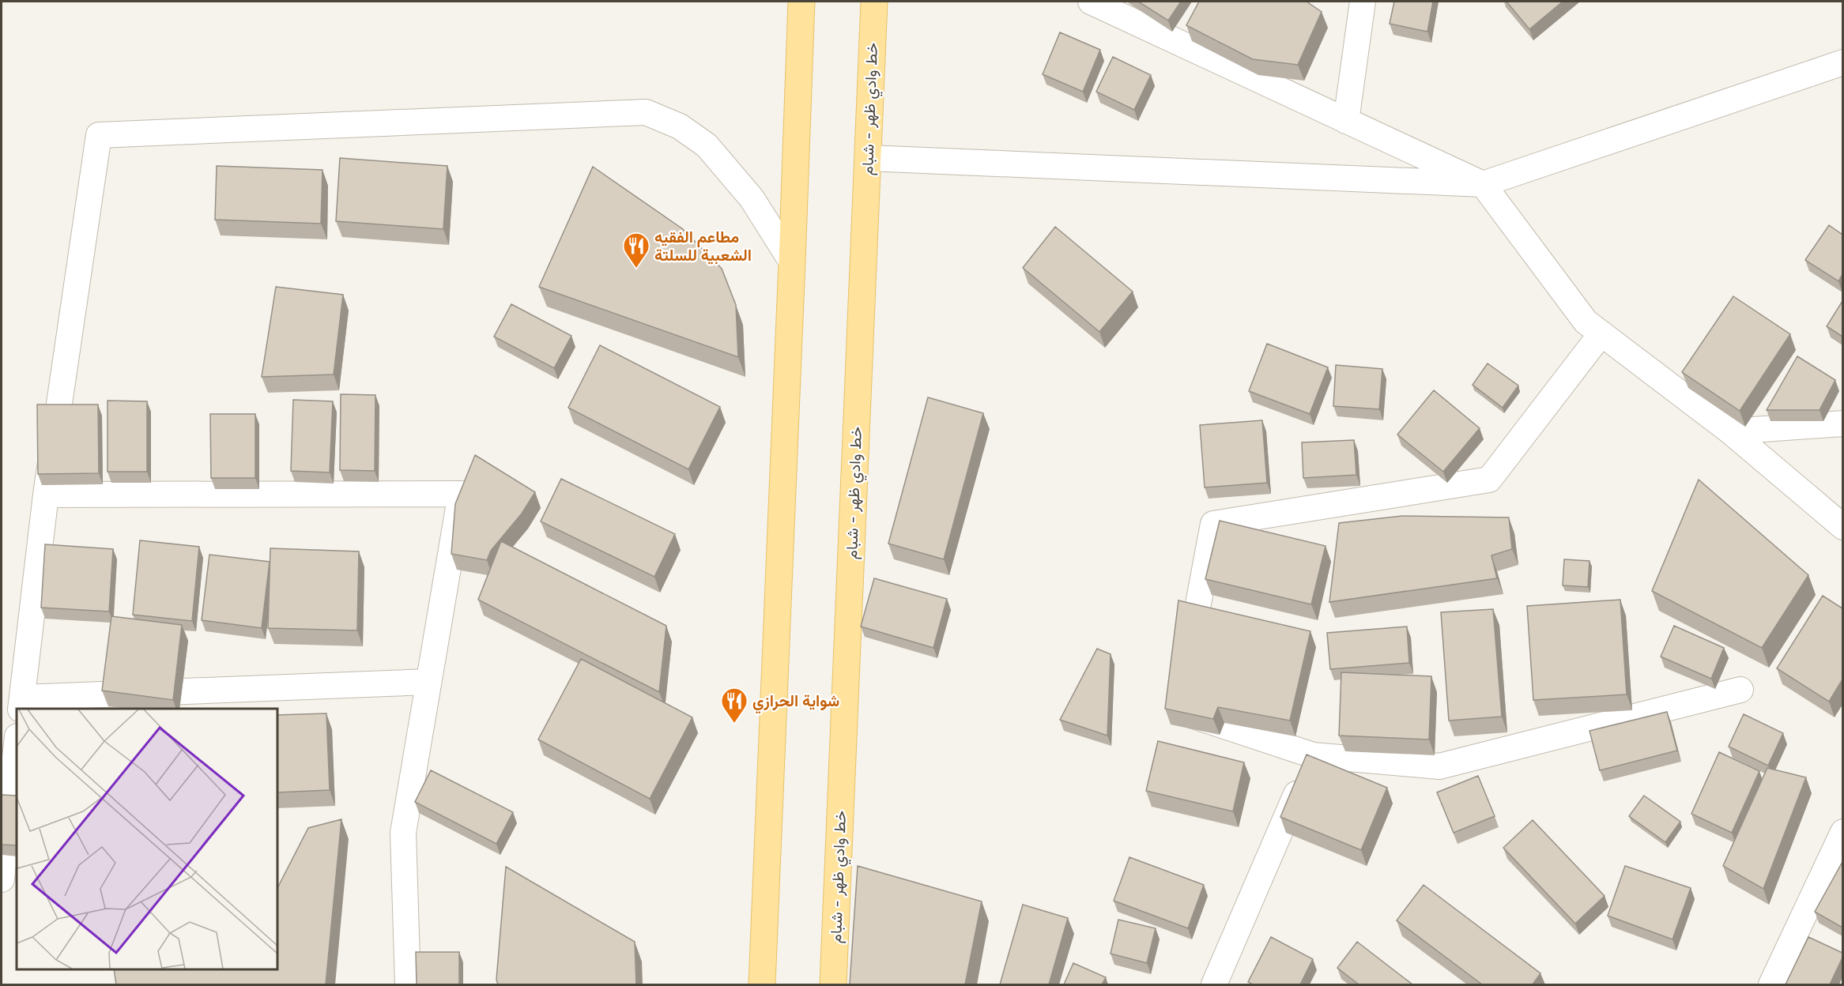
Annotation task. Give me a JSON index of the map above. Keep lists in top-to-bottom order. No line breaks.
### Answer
{"streets":{"main road":["خط وادي ظهر - شبام"]},"places":{"restaurant":["مطاعم الفقيه الشعبية للسلتة","شواية الحرازي"]}}
